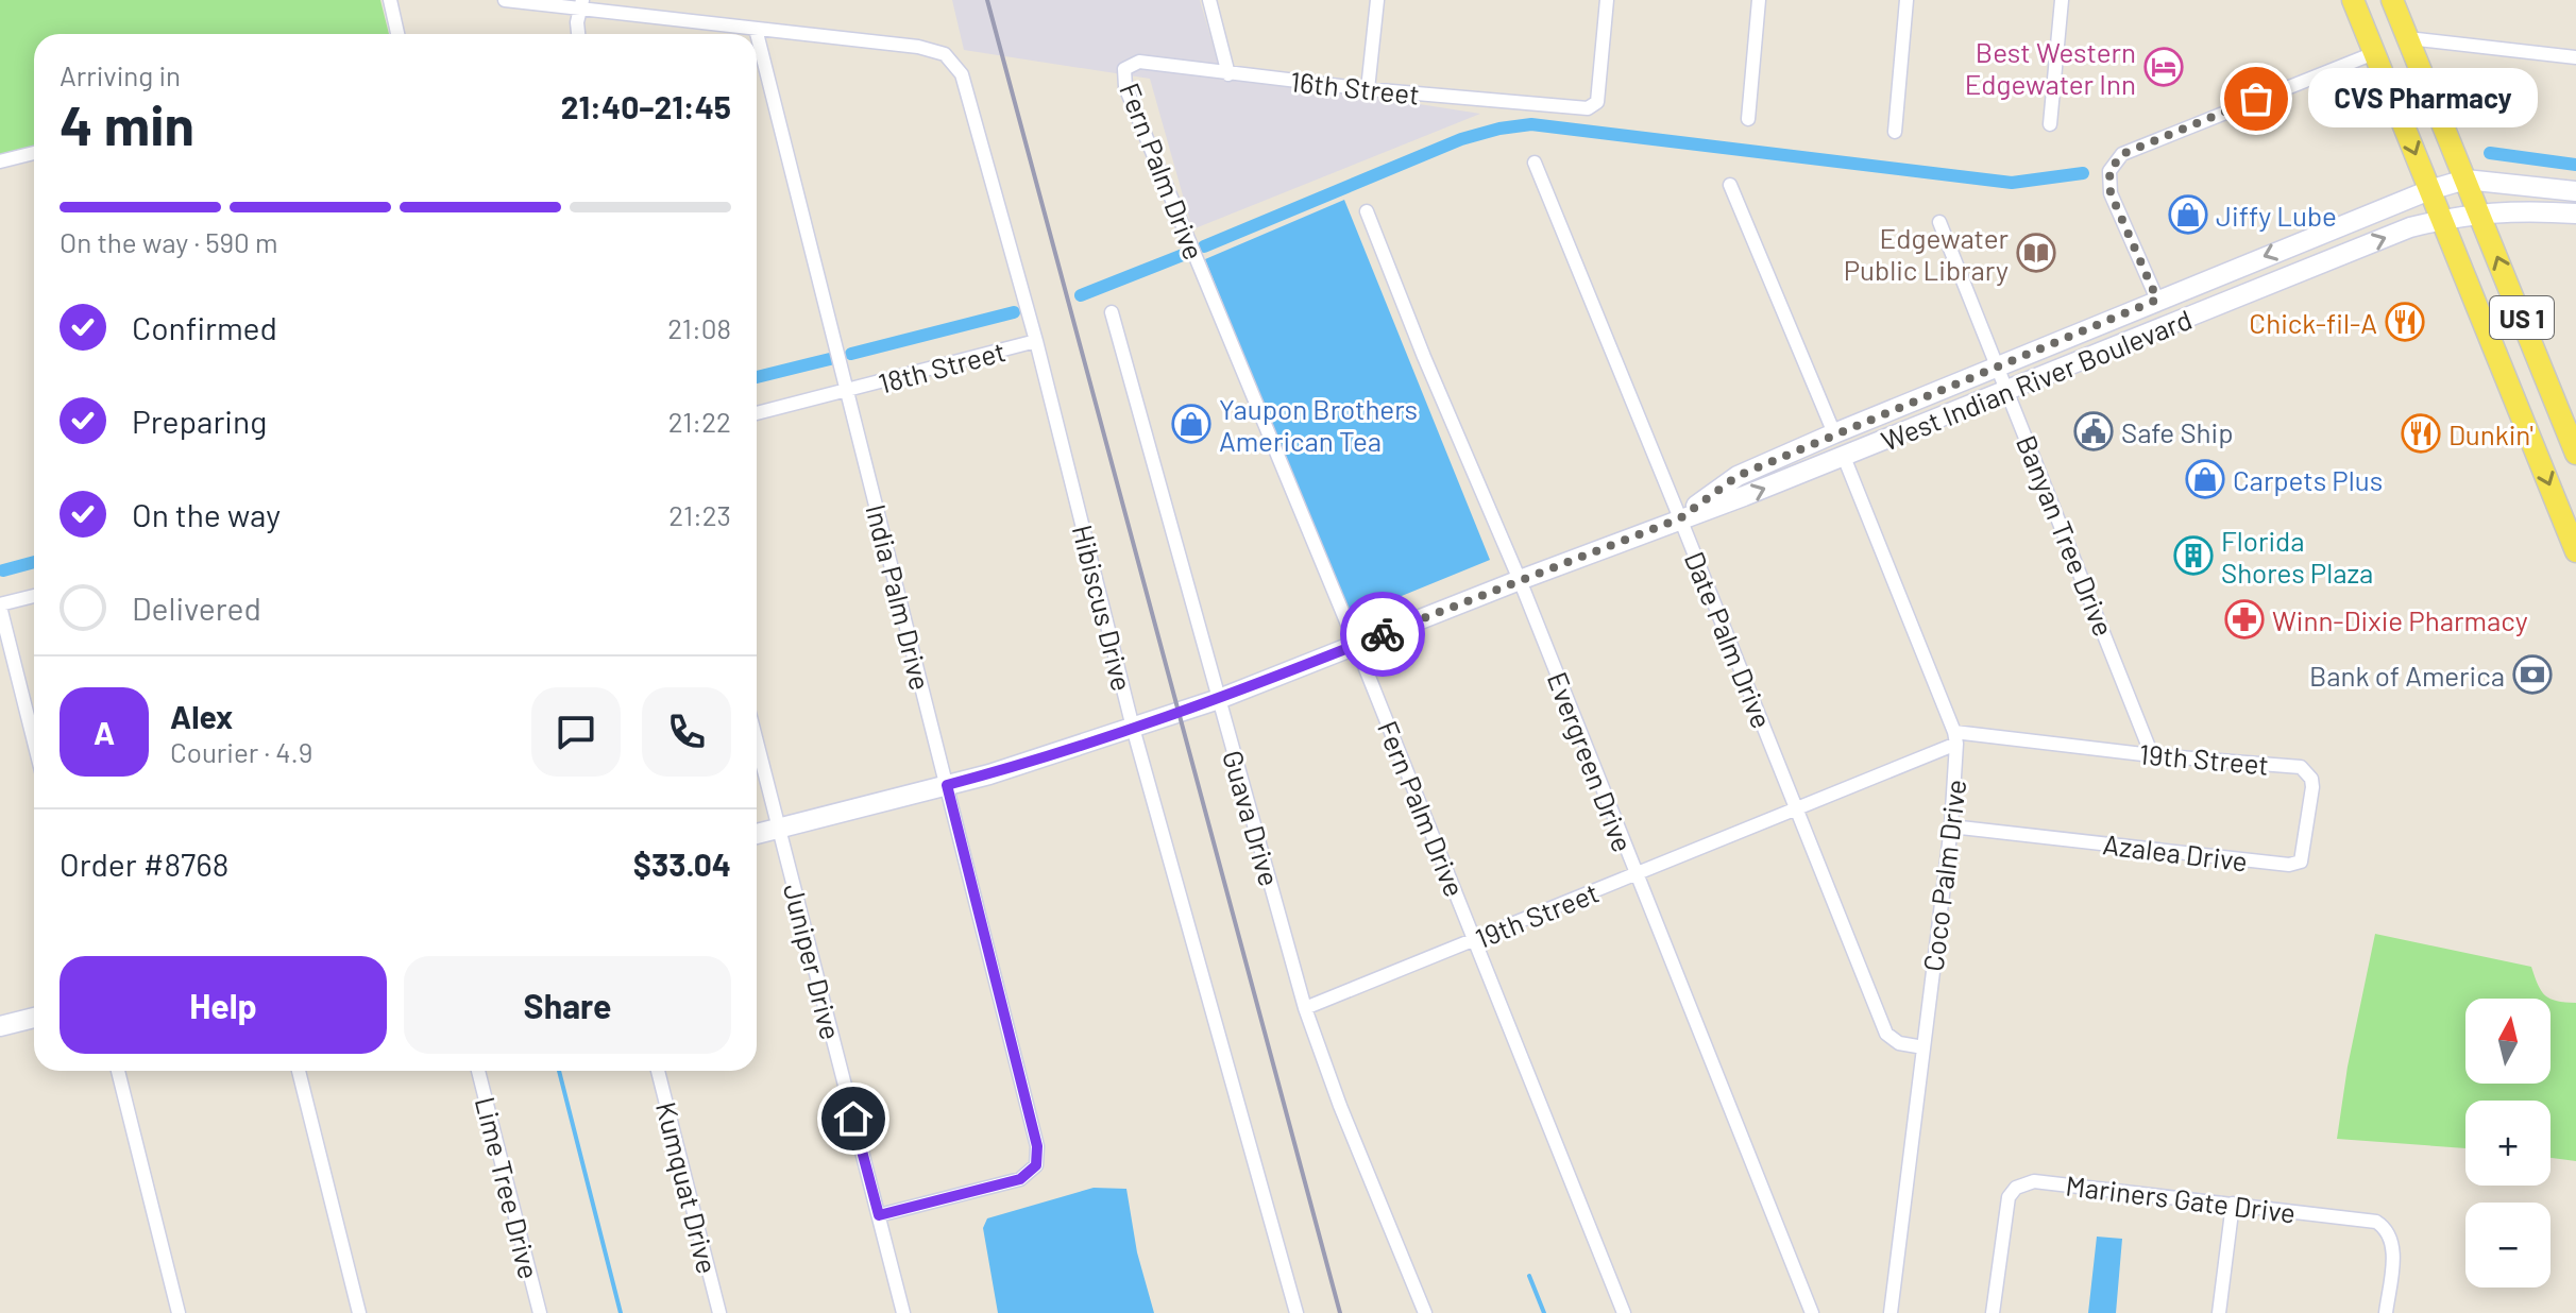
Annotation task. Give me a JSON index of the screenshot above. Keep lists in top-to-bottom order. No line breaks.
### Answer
{"streets":{"main road":["US 1","West Indian River Boulevard"],"street":["16th Street","Fern Palm Drive","18th Street","Banyan Tree Drive","India Palm Drive","Hibiscus Drive","Date Palm Drive","19th Street","Evergreen Drive","Guava Drive","Azalea Drive","Coco Palm Drive","Juniper Drive","Lime Tree Drive","Kumquat Drive","Mariners Gate Drive"]},"crossings":[["16th Street","Fern Palm Drive"],["Fern Palm Drive","19th Street"],["US 1","West Indian River Boulevard"],["18th Street","India Palm Drive"],["18th Street","Hibiscus Drive"],["West Indian River Boulevard","Banyan Tree Drive"],["West Indian River Boulevard","Date Palm Drive"],["West Indian River Boulevard","Coco Palm Drive"],["Banyan Tree Drive","19th Street"],["India Palm Drive","Hibiscus Drive"],["India Palm Drive","Juniper Drive"],["Date Palm Drive","19th Street"],["Date Palm Drive","Coco Palm Drive"],["19th Street","Evergreen Drive"],["19th Street","Guava Drive"],["19th Street","Azalea Drive"],["19th Street","Coco Palm Drive"],["Azalea Drive","Coco Palm Drive"]],"places":{"hotel":["Best Western Edgewater Inn"],"other":["CVS Pharmacy"],"shop":["Jiffy Lube","Yaupon Brothers American Tea","Carpets Plus"],"library":["Edgewater Public Library"],"restaurant":["Chick-fil-A","Dunkin'"],"public building":["Safe Ship"],"building":["Florida Shores Plaza"],"pharmacy":["Winn-Dixie Pharmacy"],"bank":["Bank of America"]},"north":"top","page":{"heading":["4 min","Arriving in","21:40–21:45"],"panel":["Alex","Courier · 4.9","Order #8768","$33.04"],"bubble":"CVS Pharmacy","bar":"On the way · 590 m","list":[["Confirmed","21:08"],["Preparing","21:22"],["On the way","21:23"],"Delivered"],"round":"A","buttons":["Help","Share"],"map_buttons":["+","−"]}}
